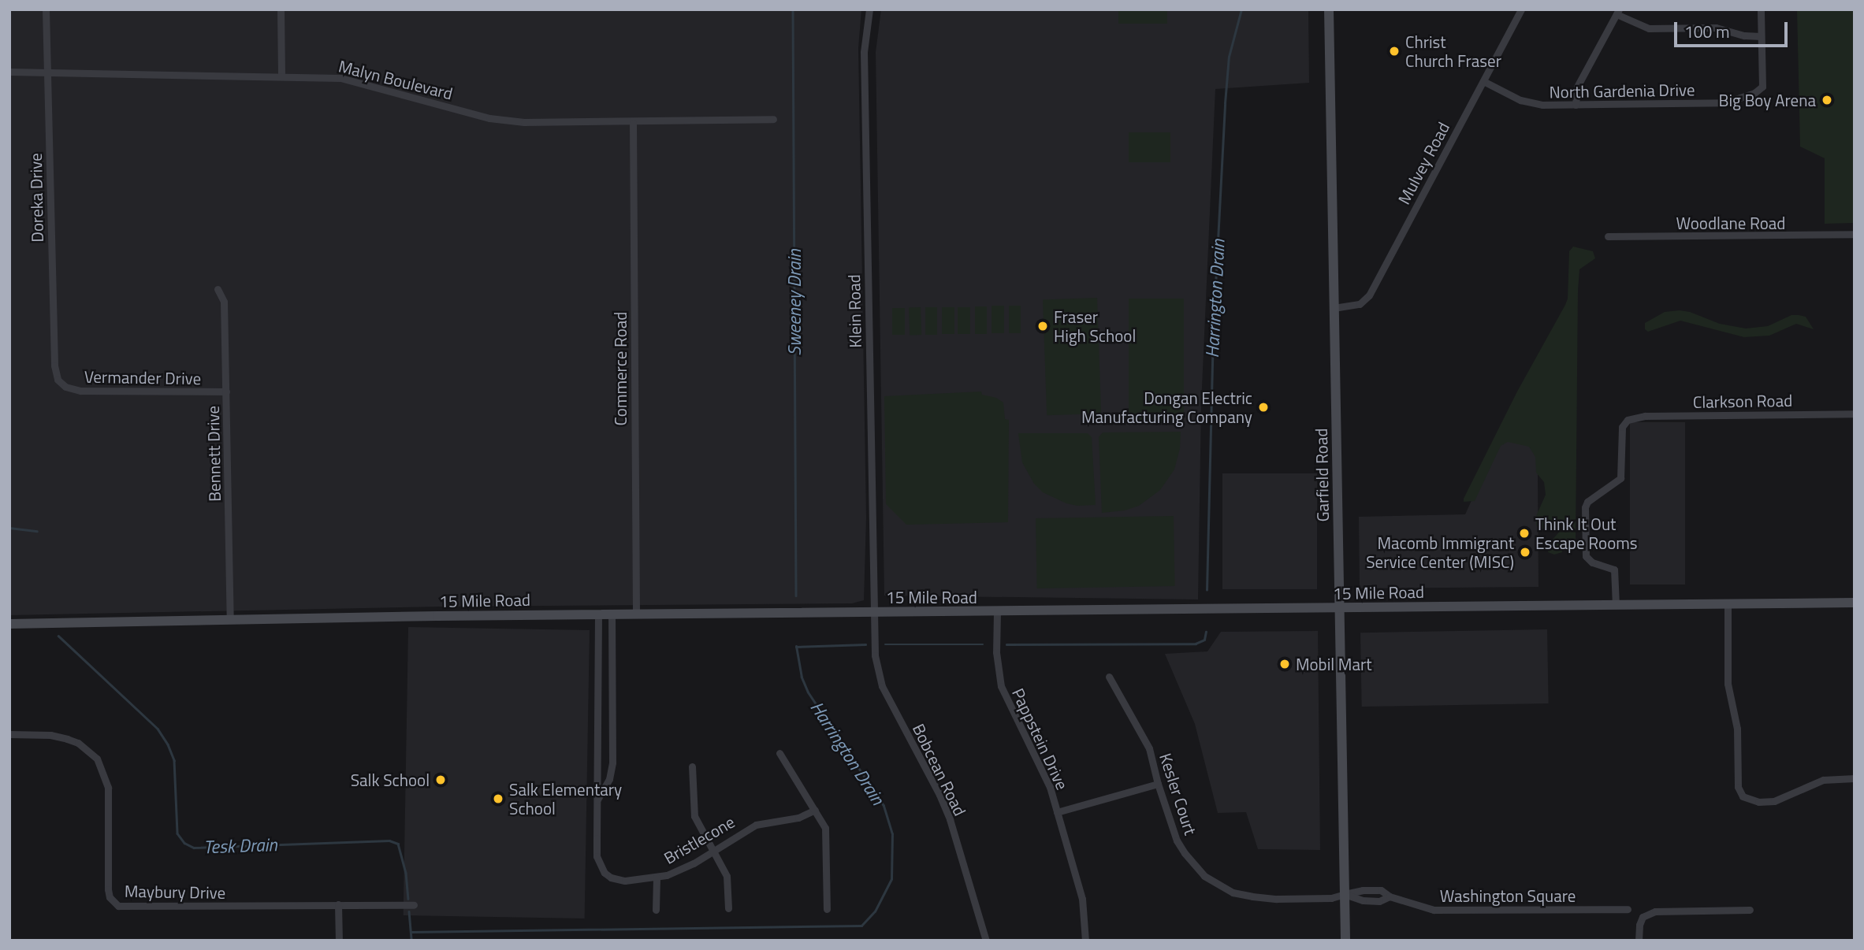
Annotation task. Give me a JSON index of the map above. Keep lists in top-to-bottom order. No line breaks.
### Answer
{"streets":{"main road":["Garfield Road","15 Mile Road"],"street":["Malyn Boulevard","North Gardenia Drive","Mulvey Road","Doreka Drive","Woodlane Road","Klein Road","Commerce Road","Vermander Drive","Clarkson Road","Bennett Drive","Pappstein Drive","Bobcean Road","Kesler Court","Bristlecone","Maybury Drive","Washington Square"]},"crossings":[["Malyn Boulevard","Doreka Drive"],["Malyn Boulevard","Commerce Road"],["North Gardenia Drive","Mulvey Road"],["Mulvey Road","Garfield Road"],["Doreka Drive","Vermander Drive"],["Klein Road","15 Mile Road"],["Klein Road","Bobcean Road"],["Commerce Road","15 Mile Road"],["Vermander Drive","Bennett Drive"],["Clarkson Road","15 Mile Road"],["Bennett Drive","15 Mile Road"],["Garfield Road","15 Mile Road"],["Garfield Road","Kesler Court"],["Garfield Road","Washington Square"],["15 Mile Road","Pappstein Drive"],["15 Mile Road","Bobcean Road"],["15 Mile Road","Bristlecone"],["Kesler Court","Washington Square"]],"water":["Harrington Drain","Sweeney Drain","Tesk Drain"],"places":["Christ Church Fraser","Big Boy Arena","Fraser High School","Dongan Electric Manufacturing Company","Think It Out Escape Rooms","Macomb Immigrant Service Center (MISC)","Mobil Mart","Salk School","Salk Elementary School"],"scale_bar":"100 m"}
